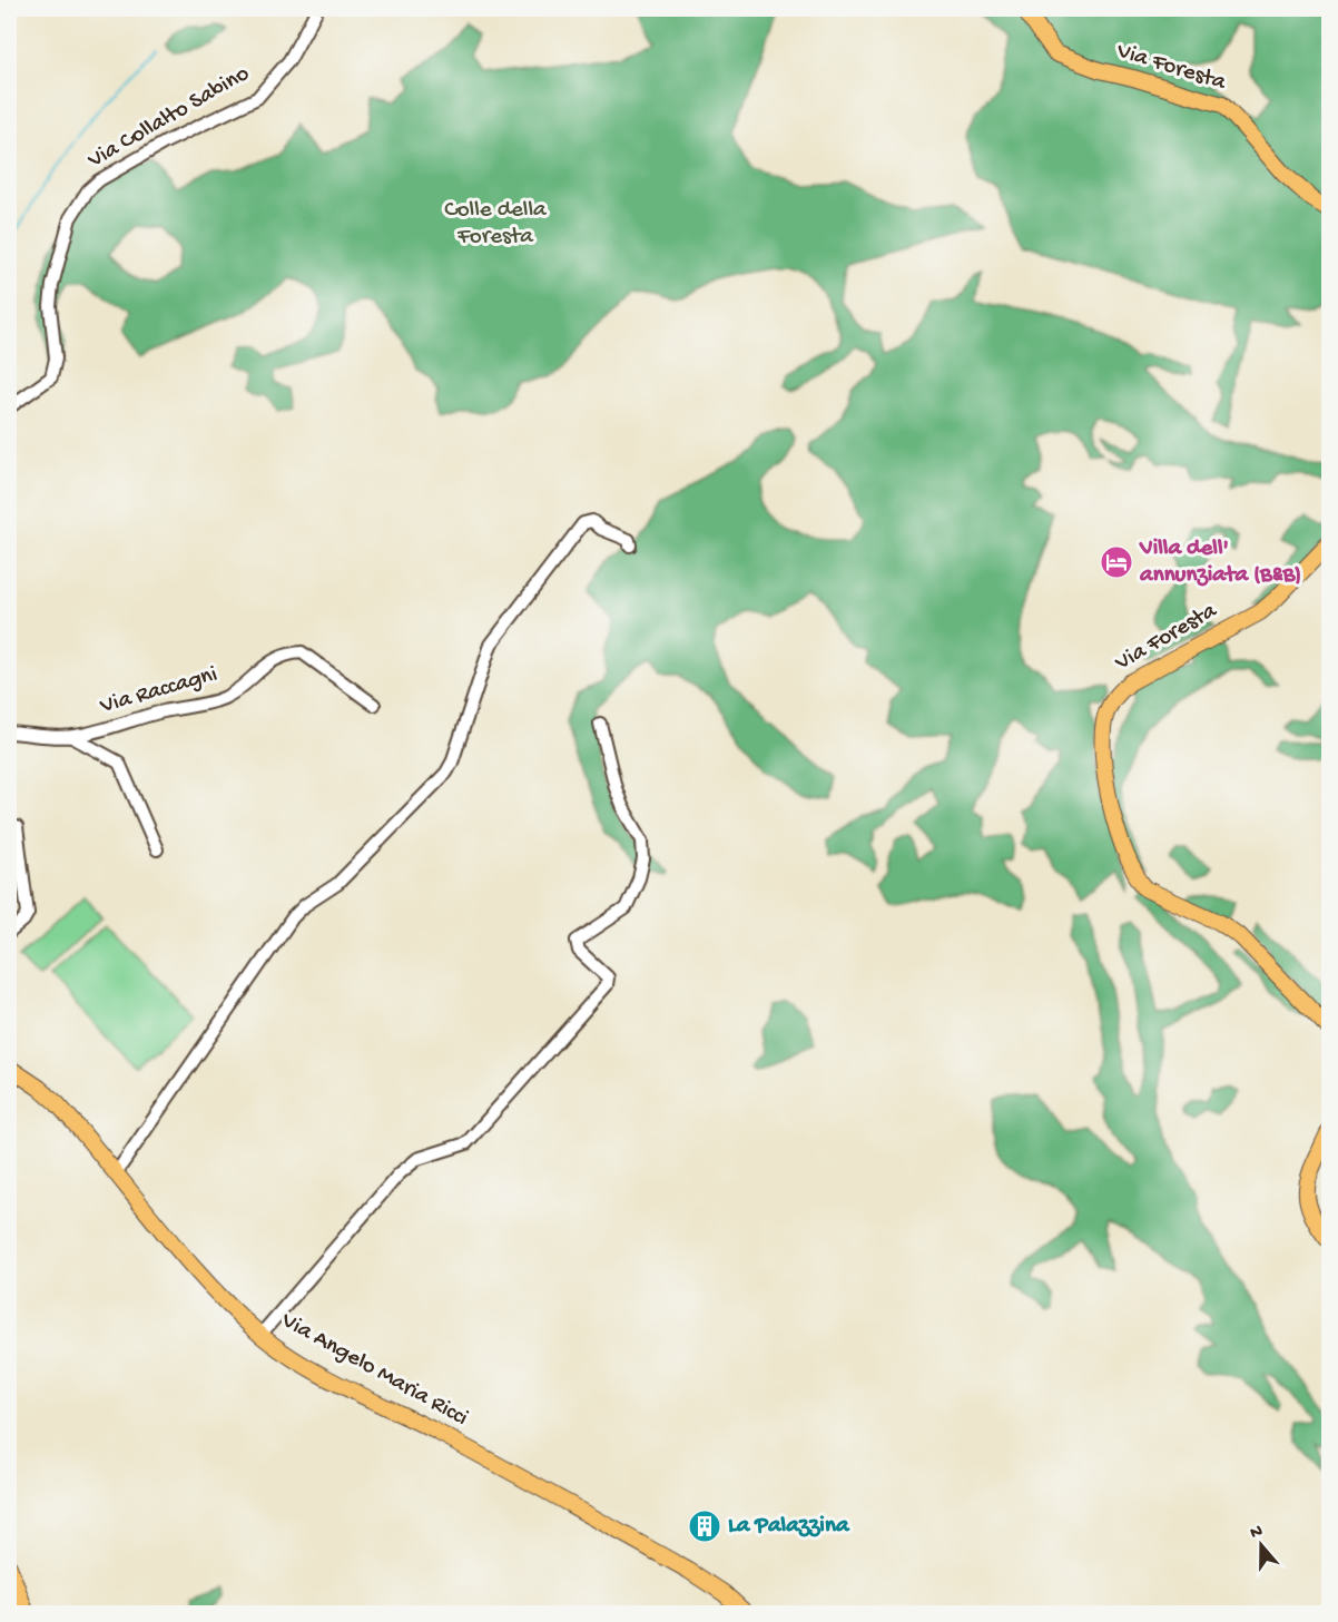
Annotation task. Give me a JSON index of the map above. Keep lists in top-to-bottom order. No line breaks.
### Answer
{"streets":{"main road":["Via Foresta","Via Angelo Maria Ricci"],"street":["Via Collalto Sabino","Via Raccagni"]},"parks":["Colle della Foresta"],"places":{"hotel":["Villa dell' annunziata (B&B)"],"building":["La Palazzina"]},"north":"top"}
